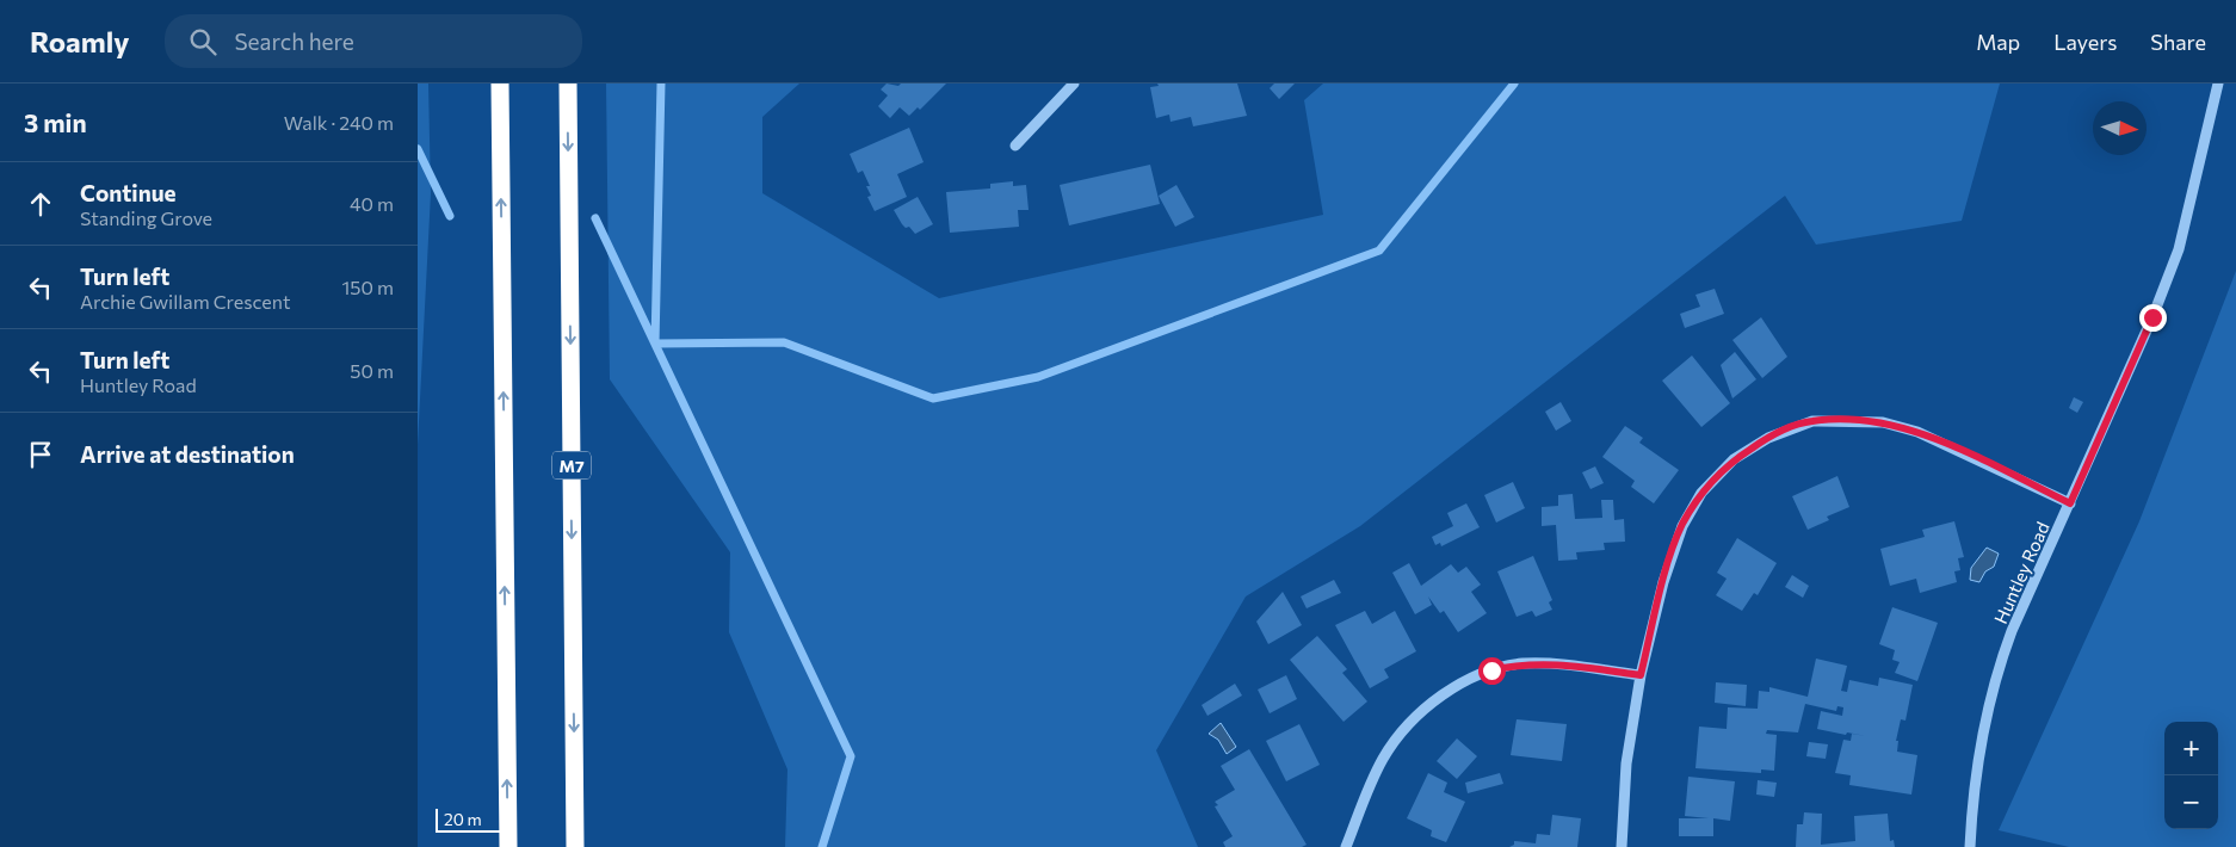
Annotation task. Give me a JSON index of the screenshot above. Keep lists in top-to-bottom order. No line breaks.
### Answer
{"streets":{"highway":["M7"],"street":["Huntley Road"]},"scale_bar":"20 m","north":"right","page":{"header":"Roamly","search":"Search here","nav":["Map","Layers","Share"],"heading":["3 min","Walk · 240 m"],"list":[["Continue","Standing Grove","40 m"],["Turn left","Archie Gwillam Crescent","150 m"],["Turn left","Huntley Road","50 m"],"Arrive at destination"],"map_buttons":["+","−"],"scale":"20 m"}}
